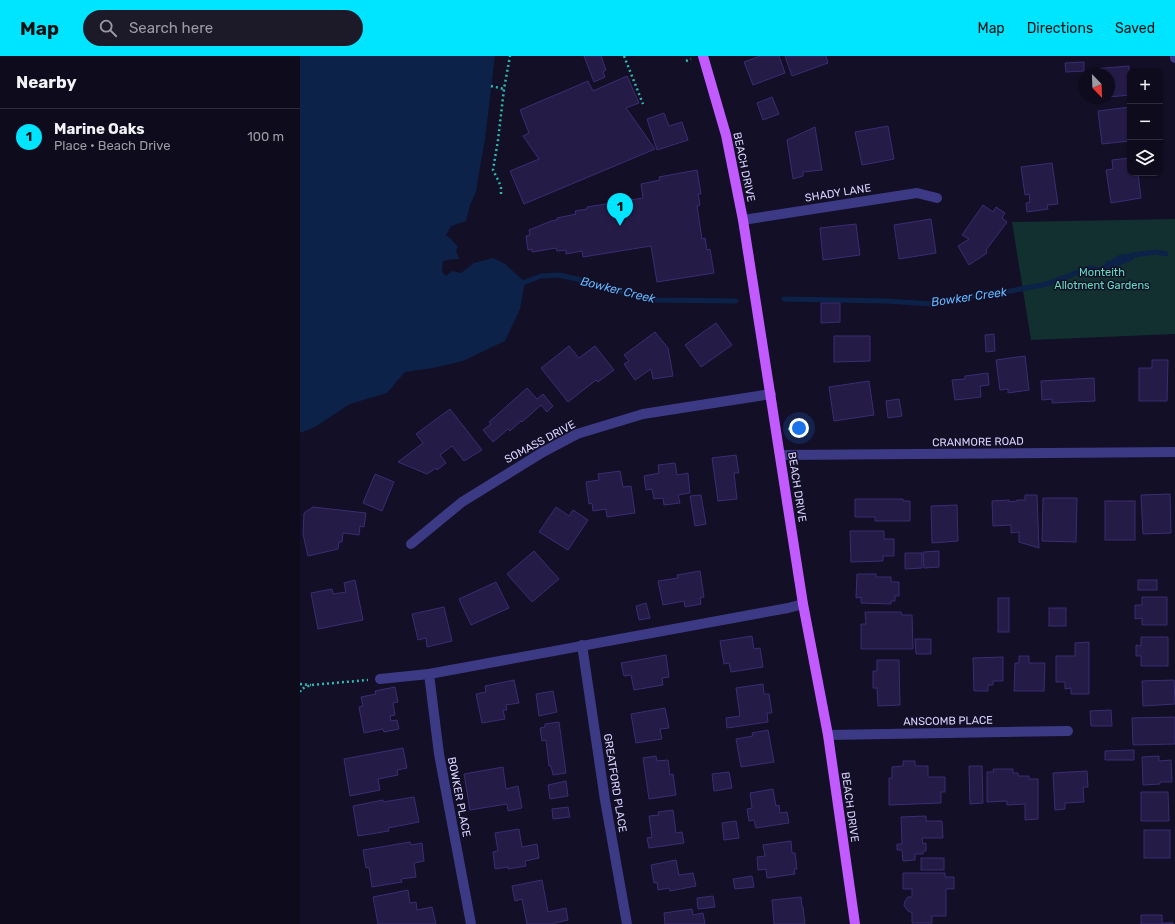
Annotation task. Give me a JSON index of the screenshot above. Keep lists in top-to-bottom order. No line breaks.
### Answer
{"streets":{"main road":["BEACH DRIVE"],"street":["SHADY LANE","SOMASS DRIVE","CRANMORE ROAD","ANSCOMB PLACE","GREATFORD PLACE","BOWKER PLACE"]},"crossings":[["BEACH DRIVE","SHADY LANE"],["BEACH DRIVE","SOMASS DRIVE"],["BEACH DRIVE","CRANMORE ROAD"],["BEACH DRIVE","ANSCOMB PLACE"]],"water":["Bowker Creek"],"parks":["Monteith Allotment Gardens"],"north":"bottom right","page":{"header":"Map","search":"Search here","nav":["Map","Directions","Saved"],"heading":"Nearby","map_buttons":["+","−"],"list":[{"mark":"1","name":"Marine Oaks","note":"Place · Beach Drive","value":"100 m"}],"pins":"1"}}
